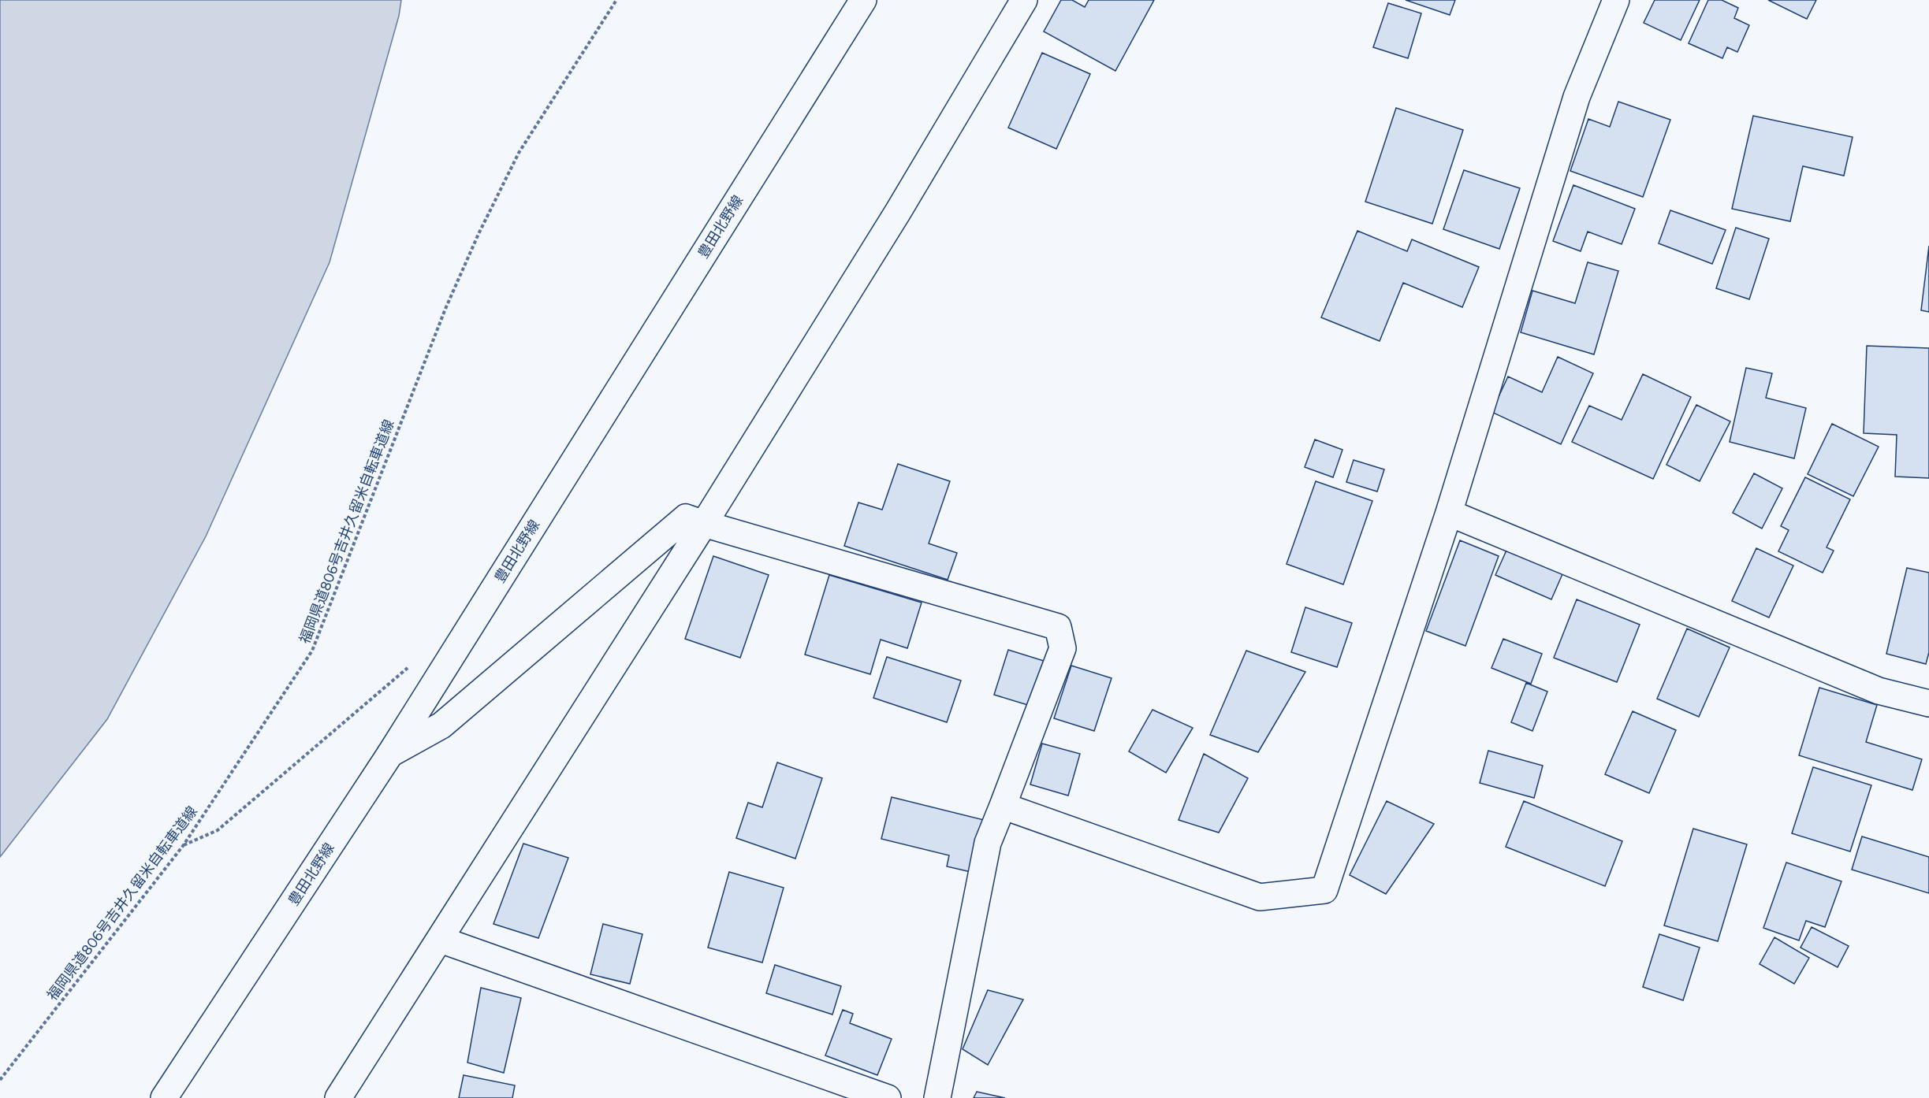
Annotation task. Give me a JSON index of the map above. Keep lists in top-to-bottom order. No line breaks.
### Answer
{"streets":{"street":["豊田北野線"],"path":["福岡県道806号吉井久留米自転車道線"]}}
